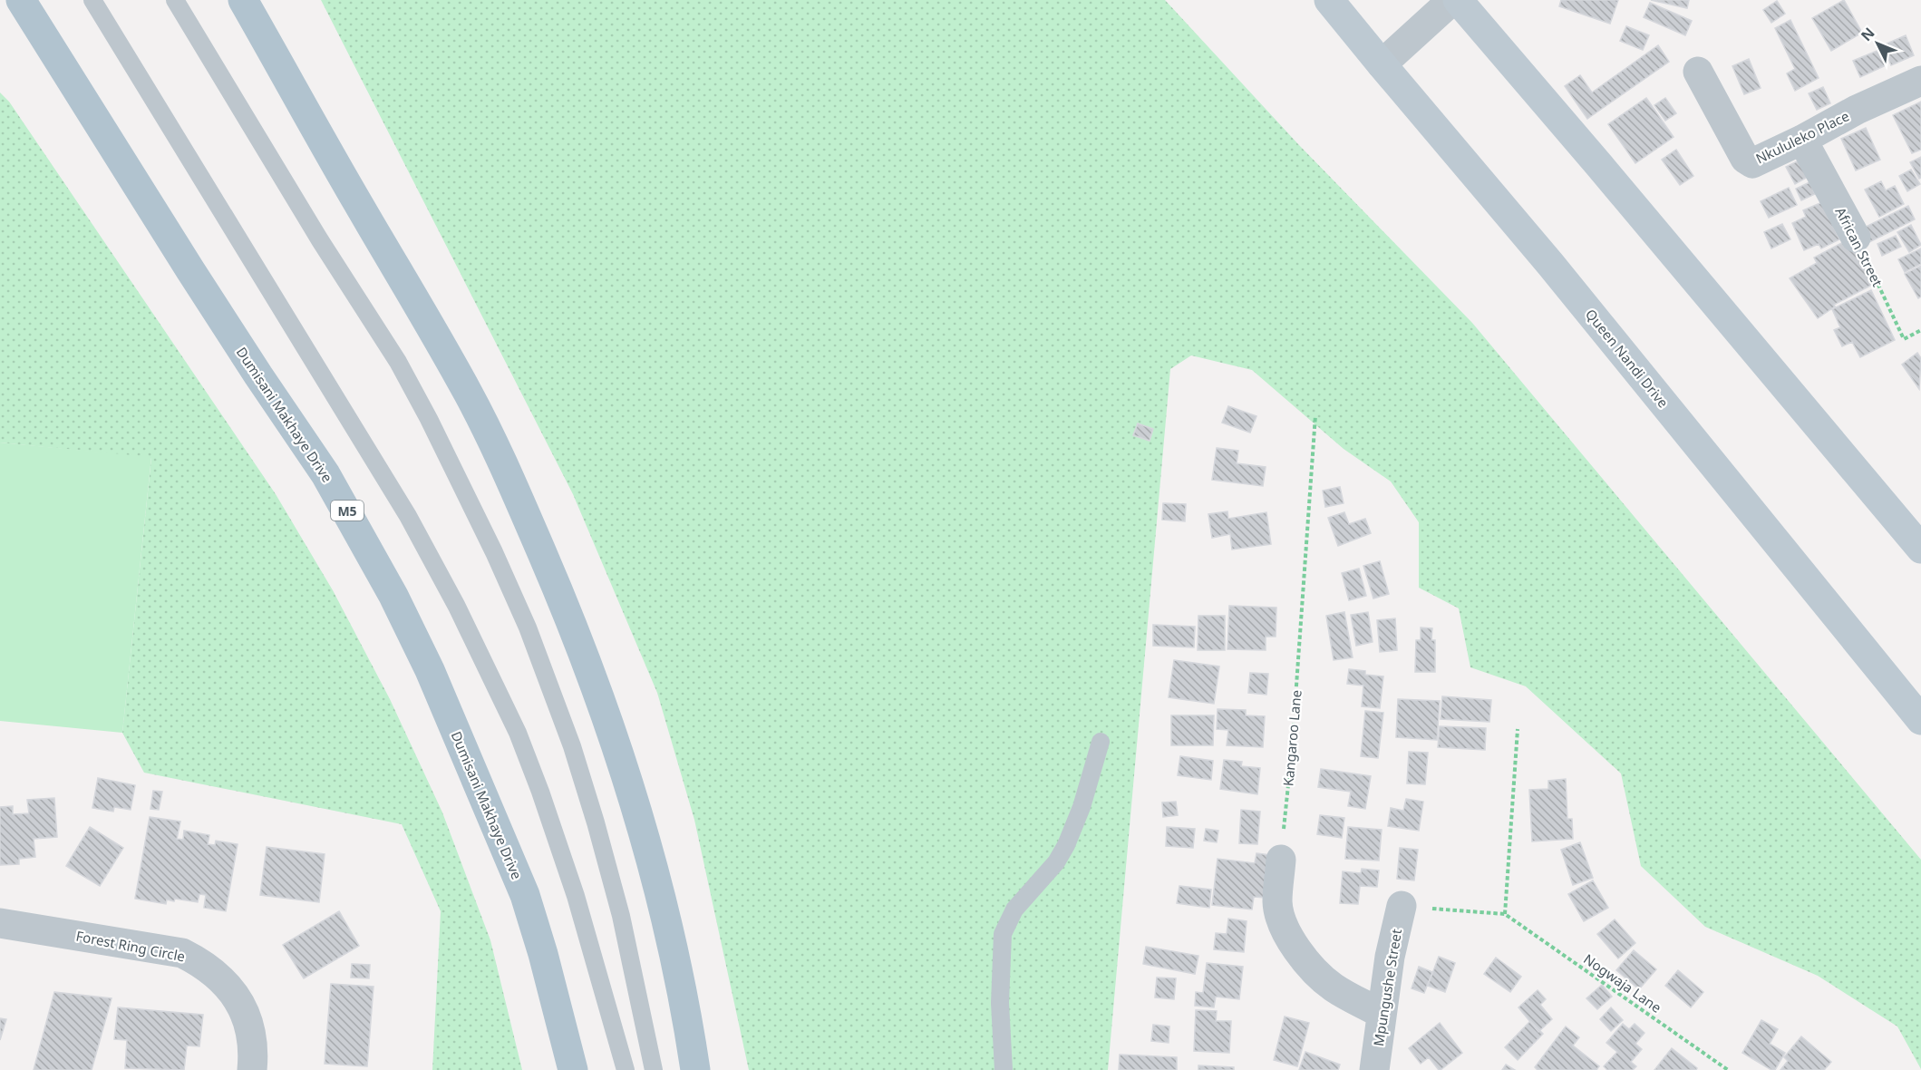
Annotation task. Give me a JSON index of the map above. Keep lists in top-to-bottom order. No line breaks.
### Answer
{"streets":{"main road":["Queen Nandi Drive","Dumisani Makhaye Drive","M5"],"street":["Nkululeko Place","African Street","Forest Ring Circle","Mpungushe Street"],"path":["Kangaroo Lane","Nogwaja Lane"]},"crossings":[["Nkululeko Place","African Street"]],"north":"top left"}
